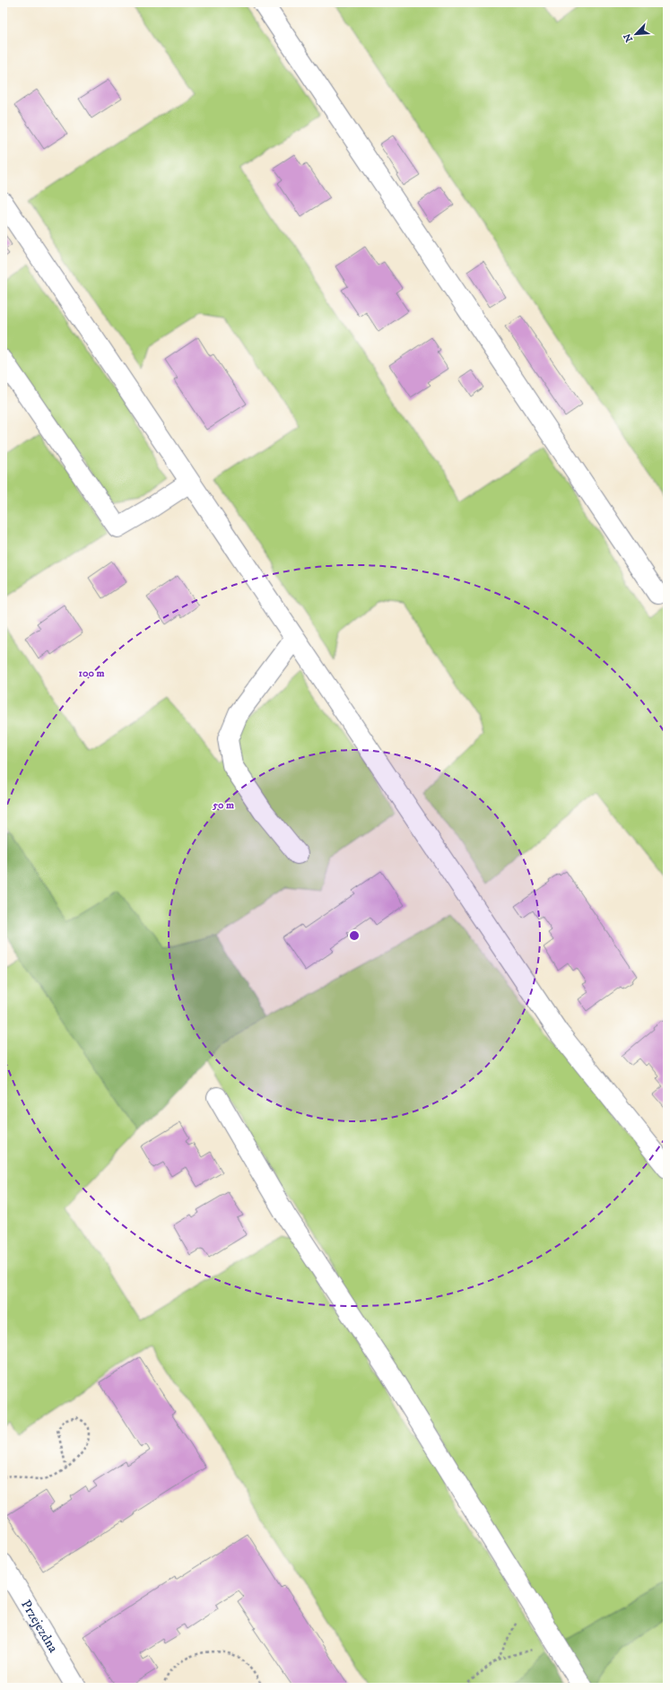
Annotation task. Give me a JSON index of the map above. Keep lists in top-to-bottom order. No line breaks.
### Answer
{"streets":{"street":["Przejezdna"]},"north":"bottom left","rings":["100 m","50 m"]}
